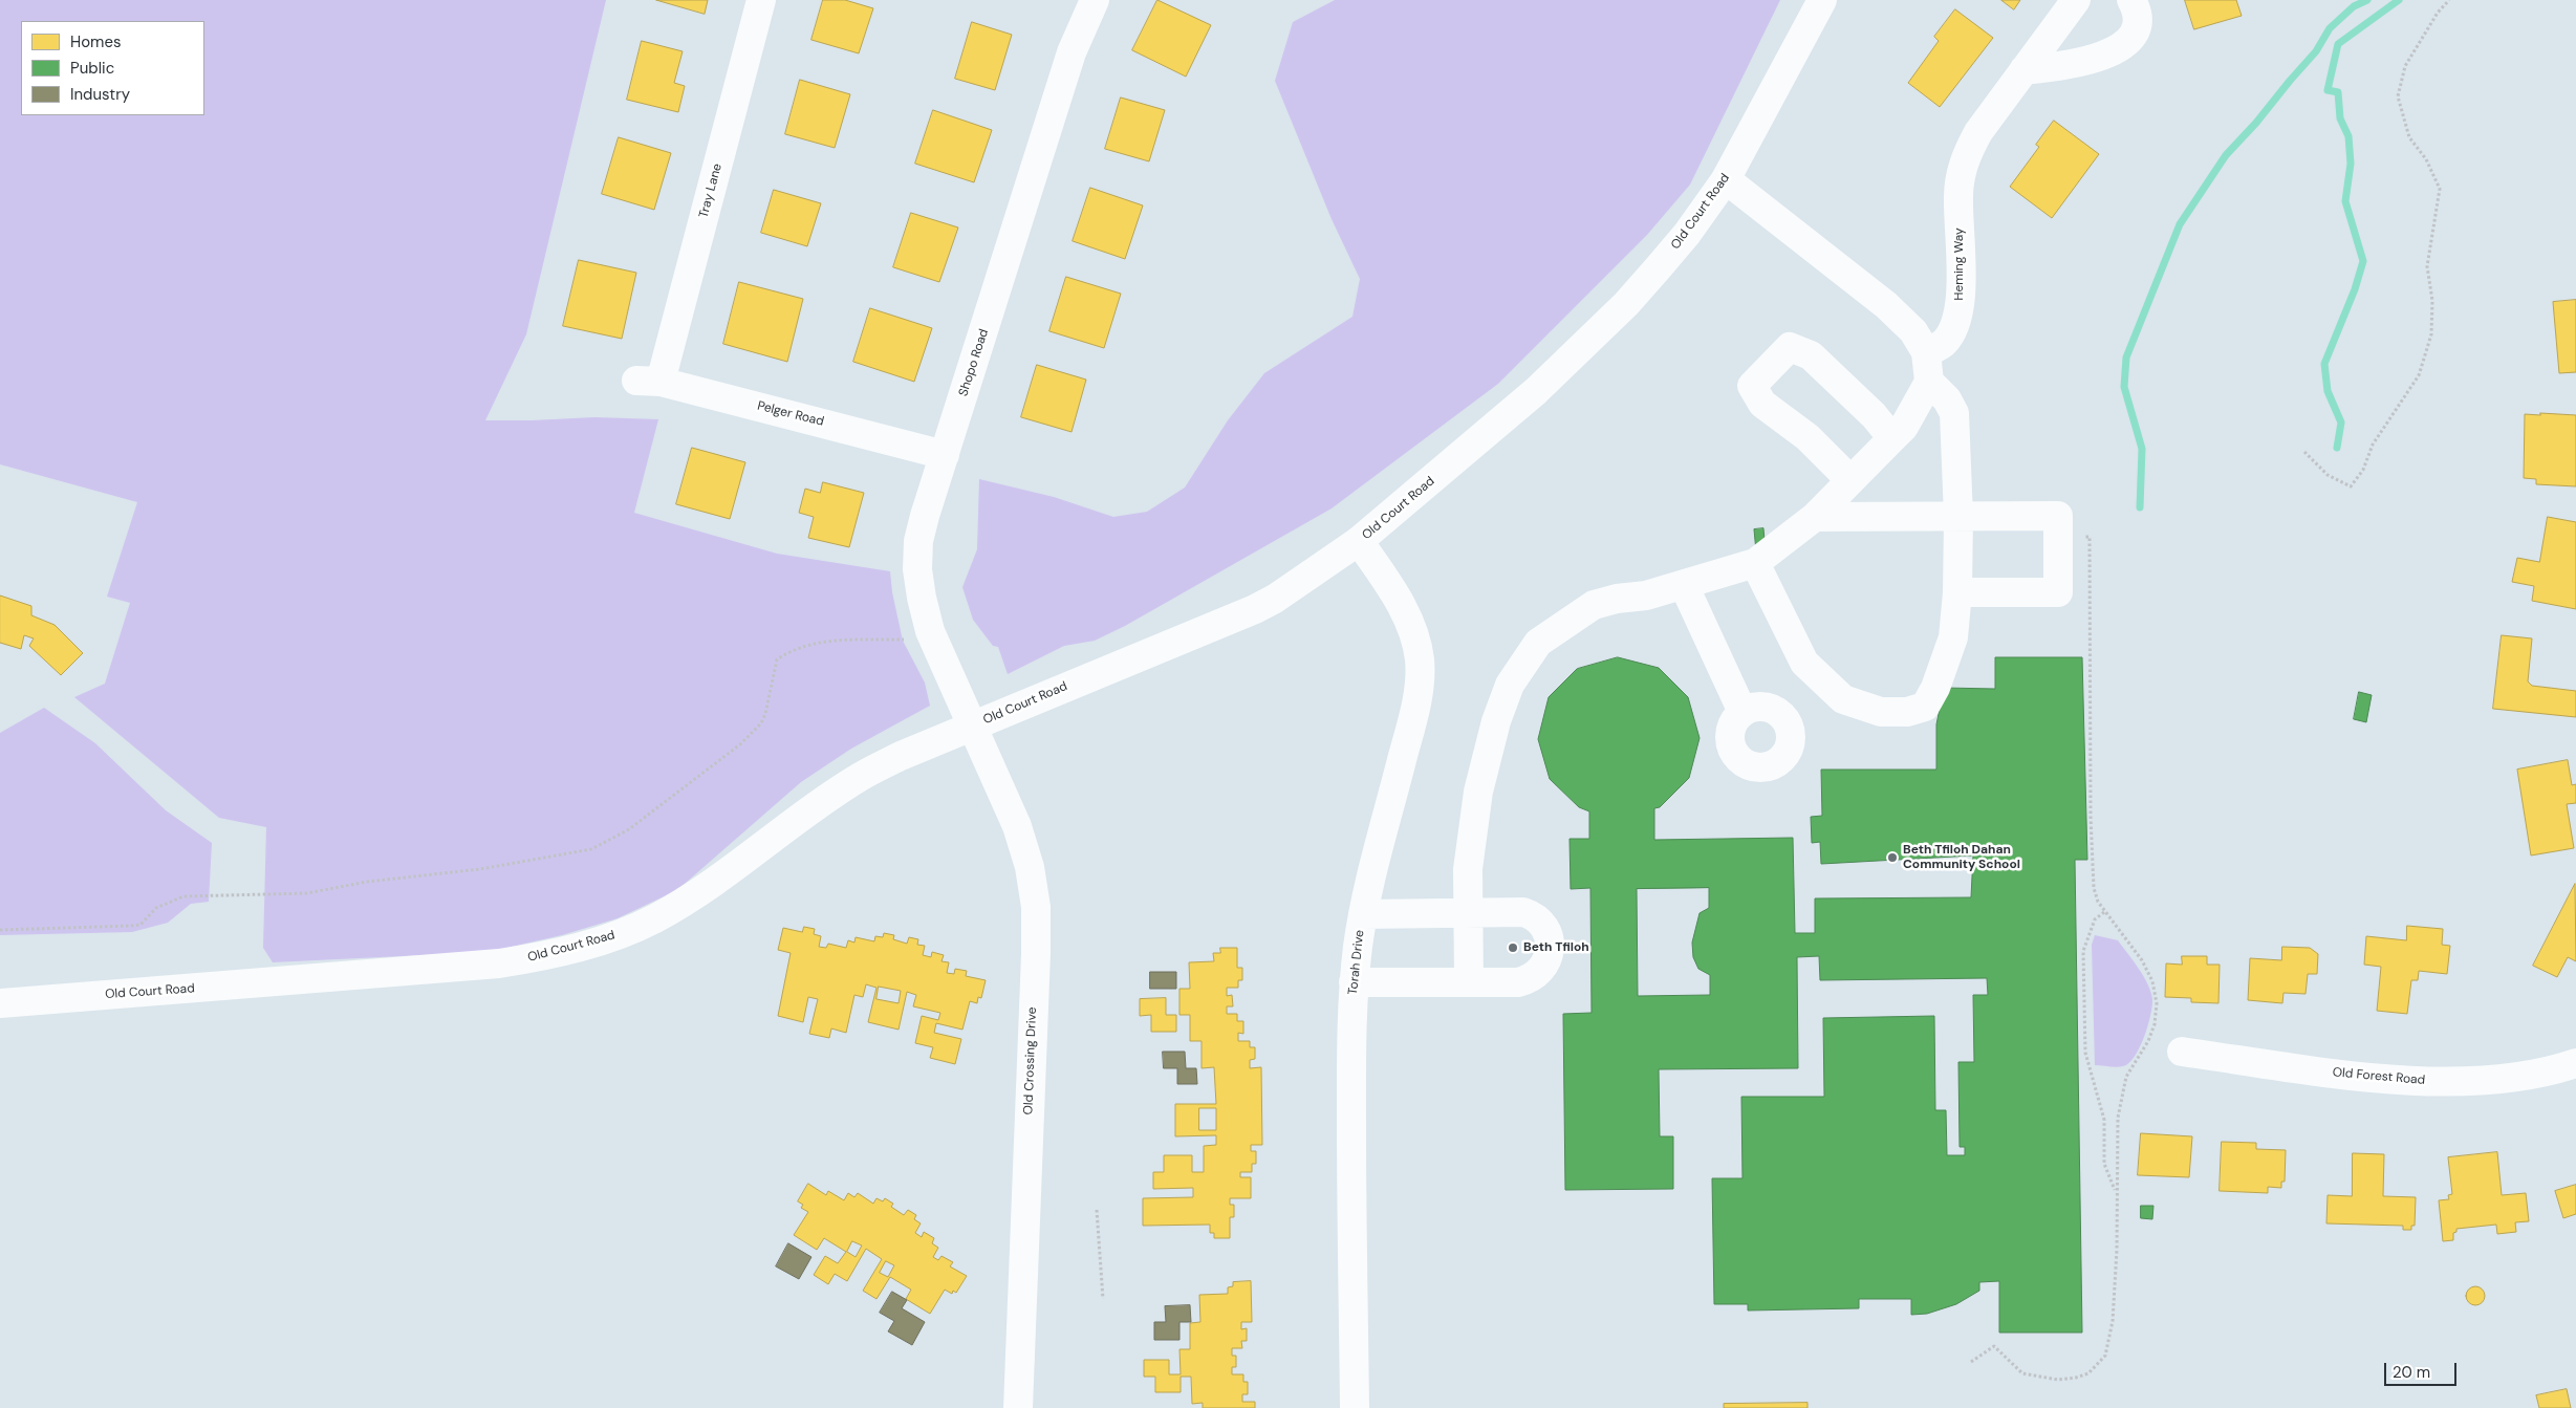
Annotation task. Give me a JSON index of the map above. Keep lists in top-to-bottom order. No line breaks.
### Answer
{"streets":{"street":["Tray Lane","Old Court Road","Heming Way","Shopo Road","Pelger Road","Torah Drive","Old Crossing Drive","Old Forest Road"]},"crossings":[["Tray Lane","Pelger Road"],["Old Court Road","Shopo Road"],["Old Court Road","Torah Drive"],["Old Court Road","Old Crossing Drive"],["Shopo Road","Pelger Road"],["Shopo Road","Old Crossing Drive"]],"places":["Beth Tfiloh Dahan Community School","Beth Tfiloh"],"legend":["Homes","Public","Industry"],"scale_bar":"20 m"}
